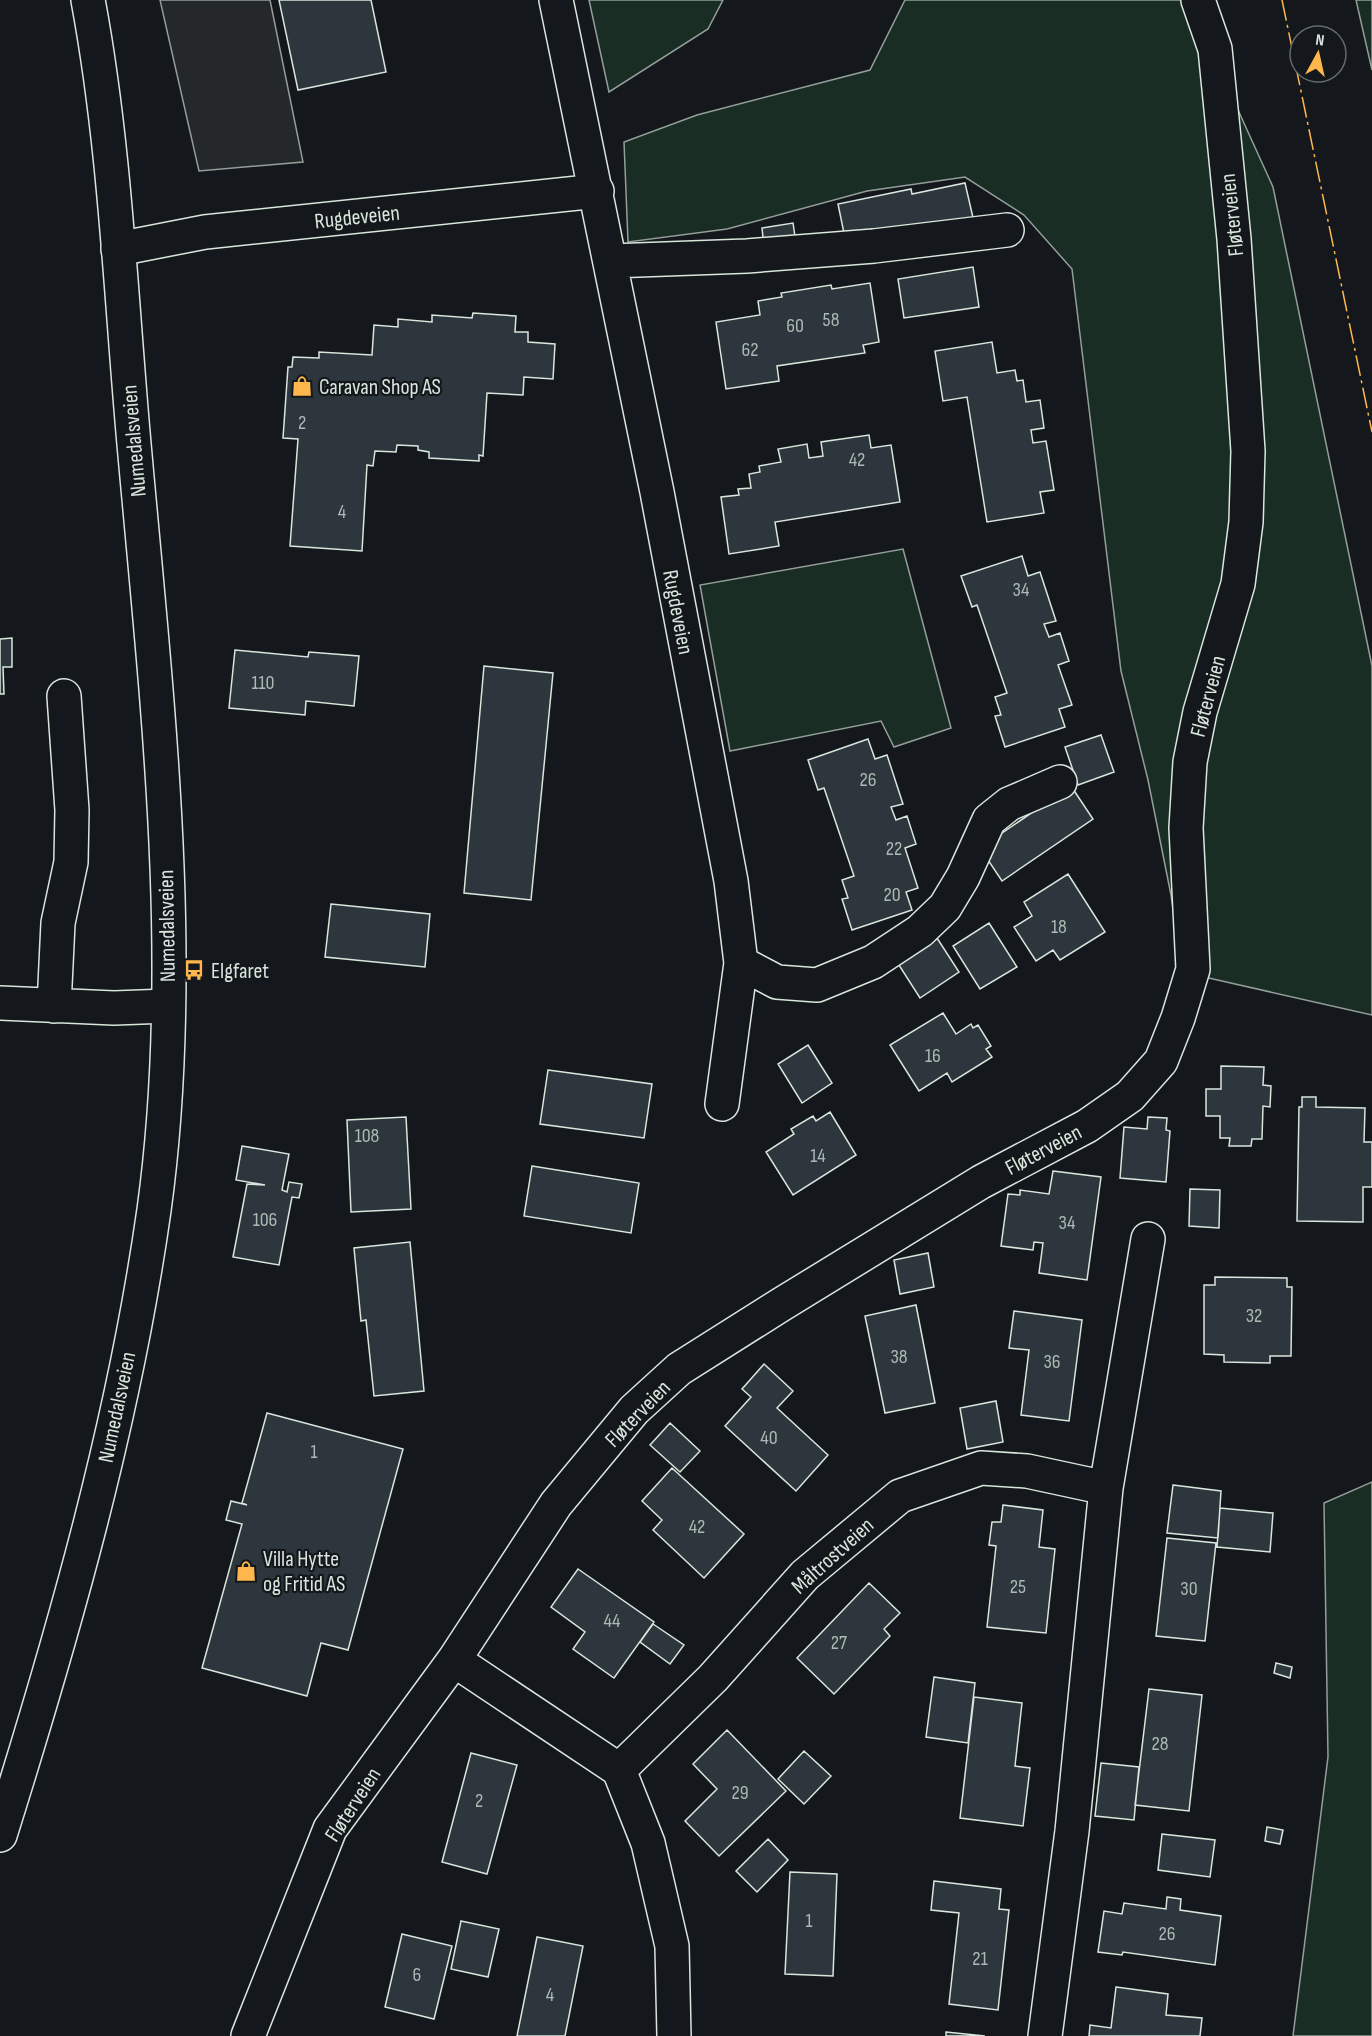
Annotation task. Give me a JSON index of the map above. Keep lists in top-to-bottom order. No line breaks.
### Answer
{"streets":{"street":["Fløterveien","Rugdeveien","Numedalsveien","Måltrostveien"]},"crossings":[["Rugdeveien","Numedalsveien"]],"places":{"shop":["Caravan Shop AS","Villa Hytte og Fritid AS"],"bus stop":["Elgfaret"]},"house_numbers":["58","60","62","2","42","4","34","110","26","22","20","18","16","108","14","106","34","32","38","36","40","1","42","25","30","44","27","28","29","2","1","26","21","6","4"],"north":"top"}
